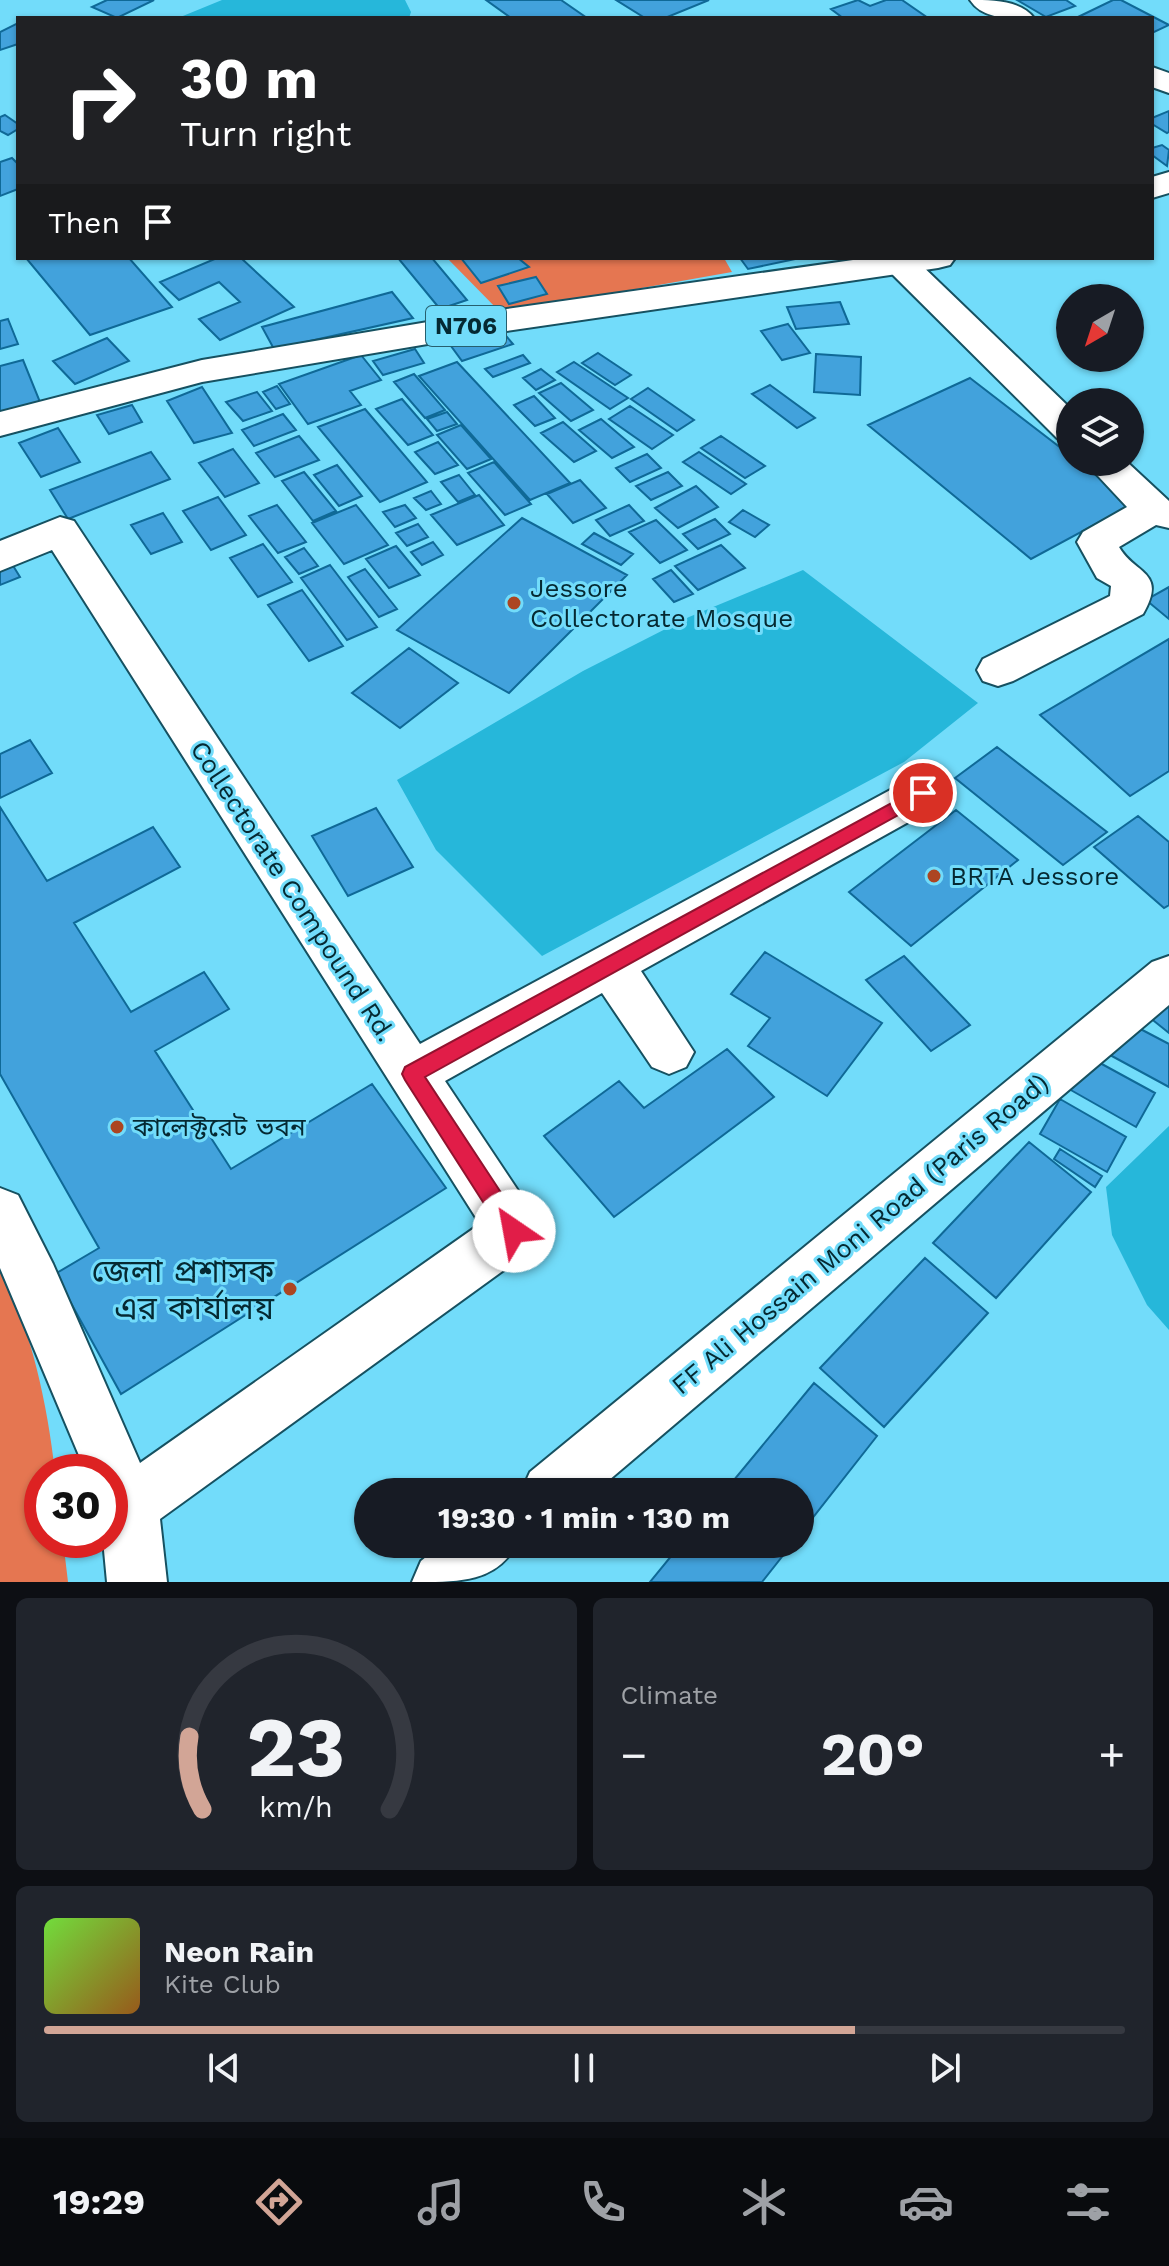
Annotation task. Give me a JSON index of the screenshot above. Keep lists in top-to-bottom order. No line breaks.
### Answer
{"streets":{"main road":["N706","Collectorate Compound Rd.","FF Ali Hossain Moni Road (Paris Road)"]},"places":["Jessore Collectorate Mosque","BRTA Jessore","কালেক্টরেট ভবন","জেলা প্রশাসক এর কার্যালয়"],"north":"bottom left","page":{"turn":["30 m","Turn right"],"then":"Then","limit":"30","trip":"19:30 · 1 min · 130 m","tile":"Climate","heat":["−","20°","+"],"song":["Neon Rain","Kite Club"],"tabs":"19:29","gauge":["23","km/h"]}}
